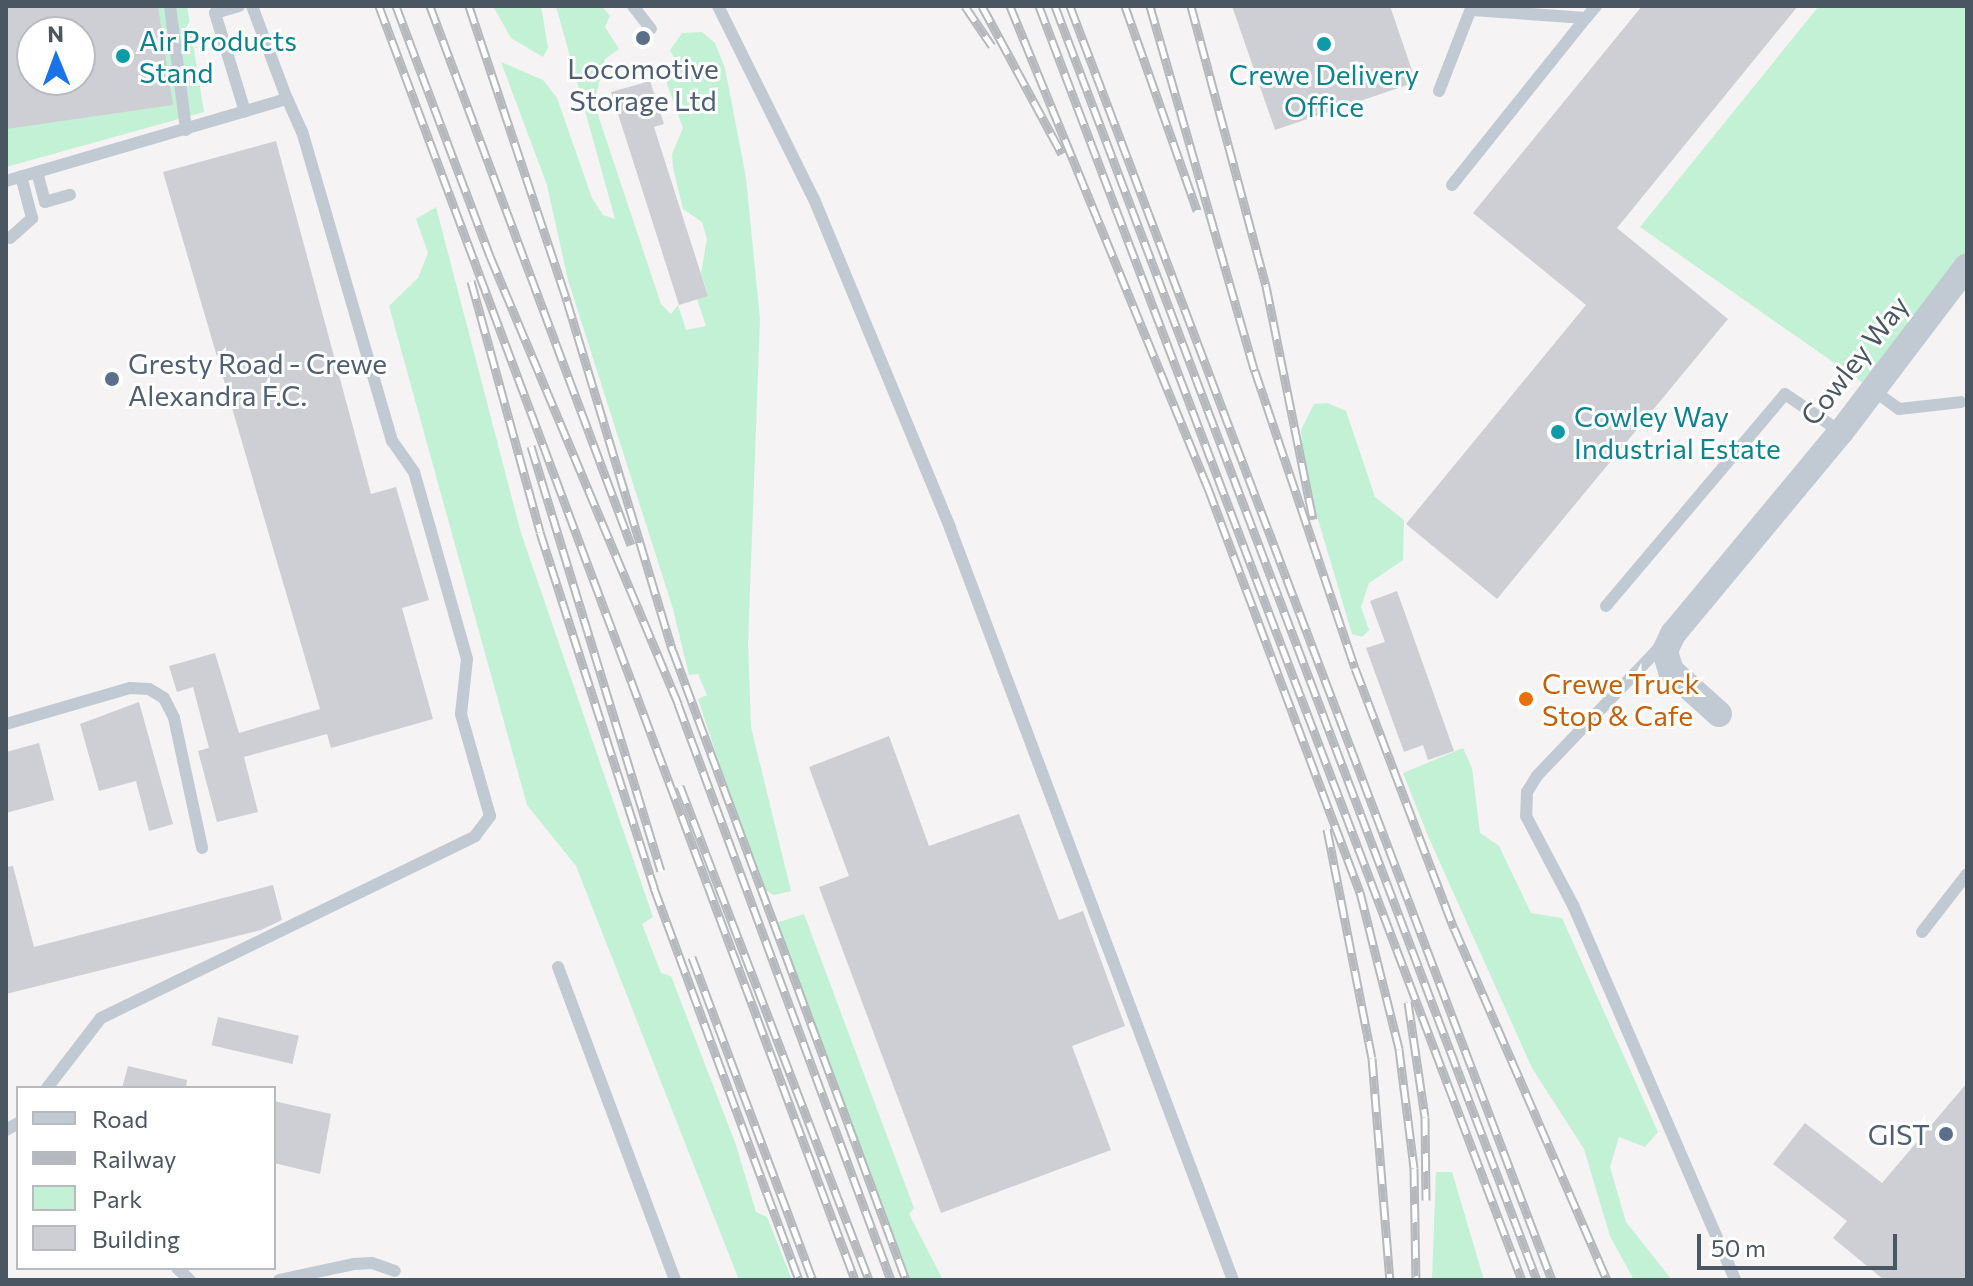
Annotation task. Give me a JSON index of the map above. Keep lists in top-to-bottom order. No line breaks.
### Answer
{"streets":{"street":["Cowley Way"]},"places":["Locomotive Storage Ltd","Crewe Delivery Office","Air Products Stand","Gresty Road - Crewe Alexandra F.C.","Cowley Way Industrial Estate","Crewe Truck Stop & Cafe","GIST"],"legend":["Road","Railway","Park","Building"],"scale_bar":"50 m","north":"top"}
